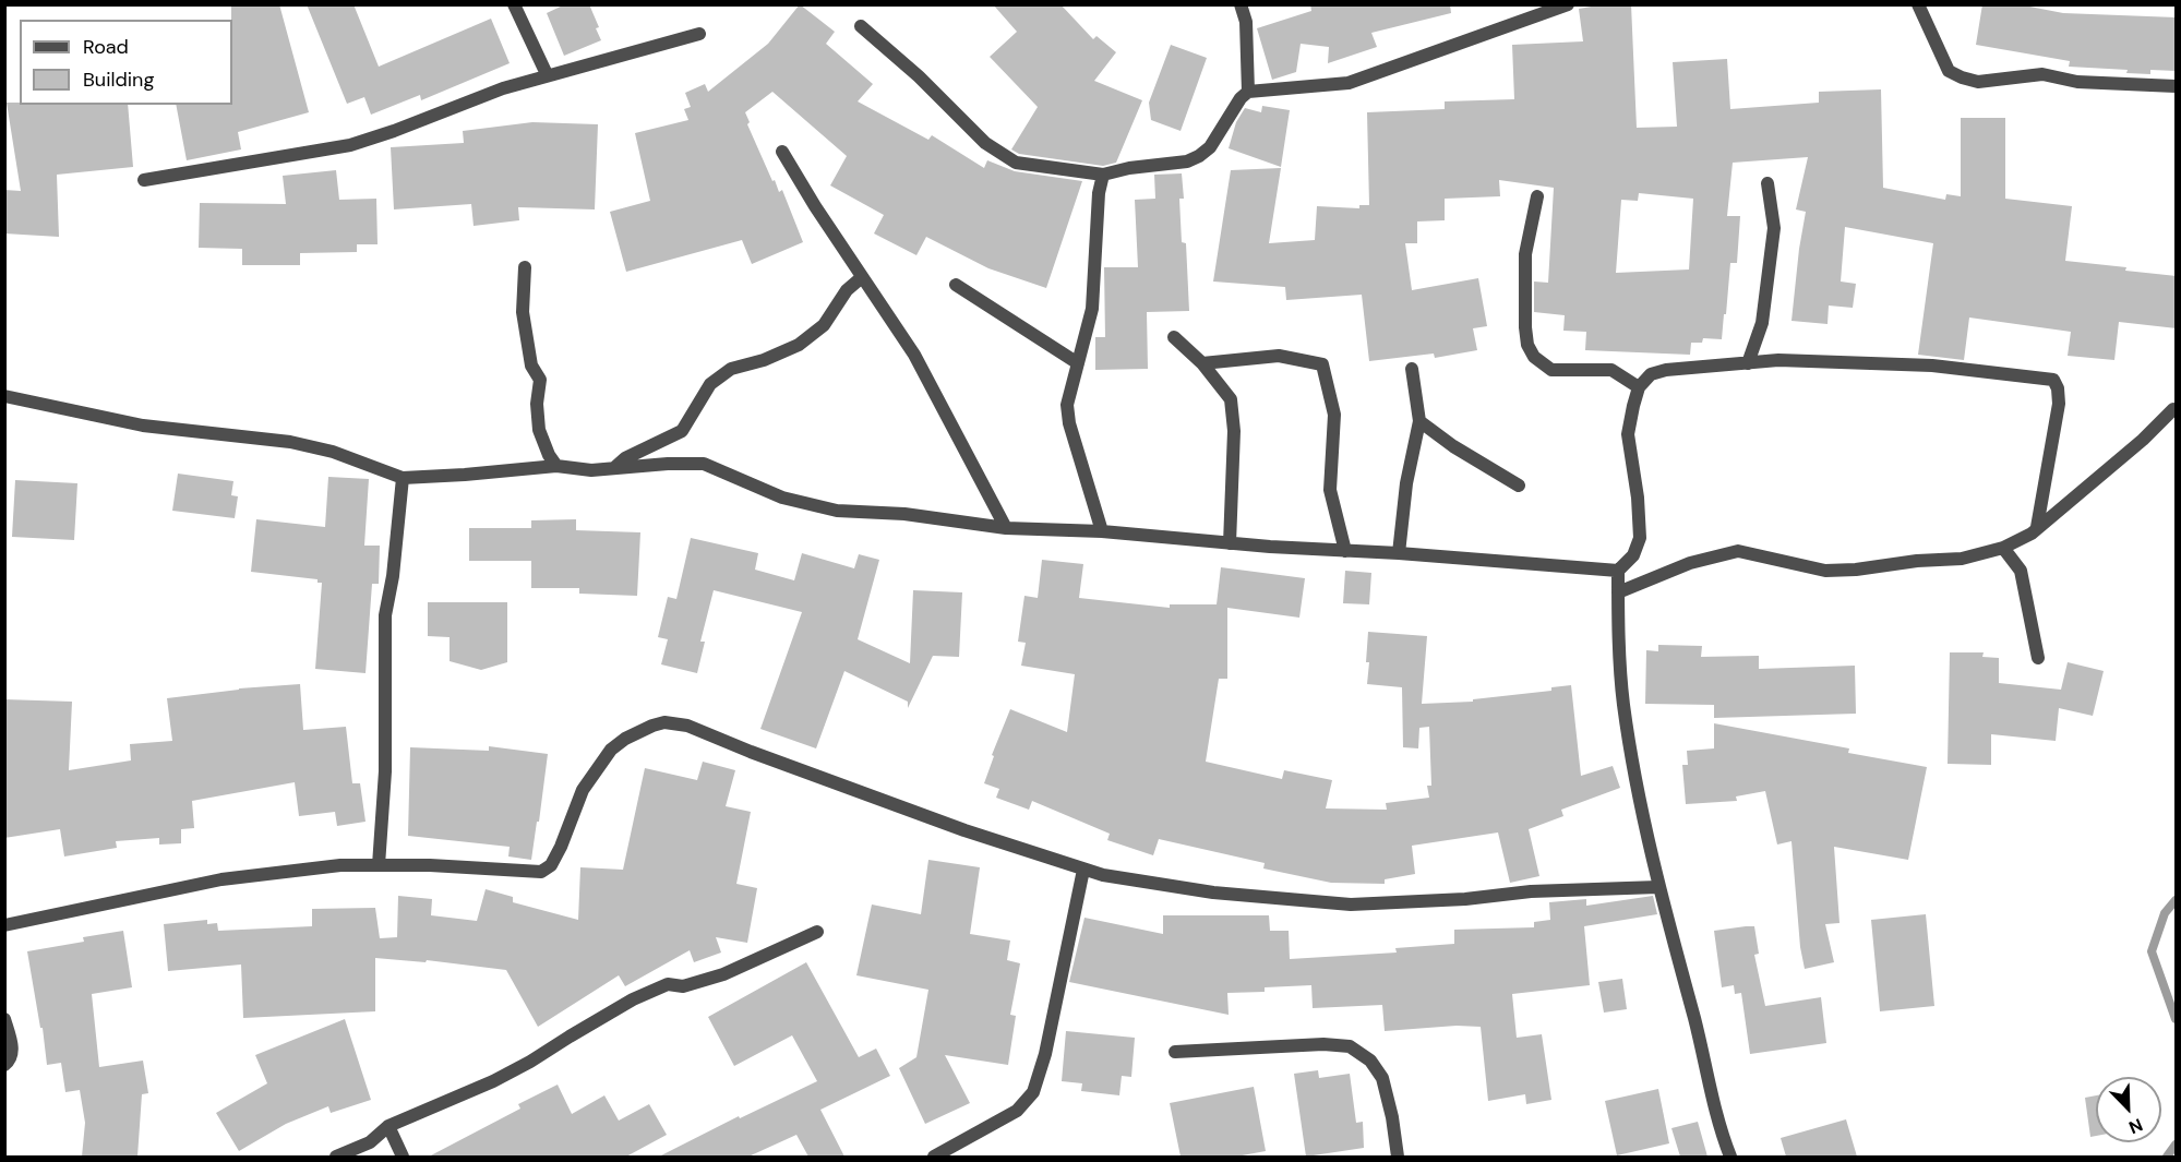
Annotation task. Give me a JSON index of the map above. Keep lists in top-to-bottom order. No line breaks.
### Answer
{"legend":["Road","Building"],"north":"bottom right"}
